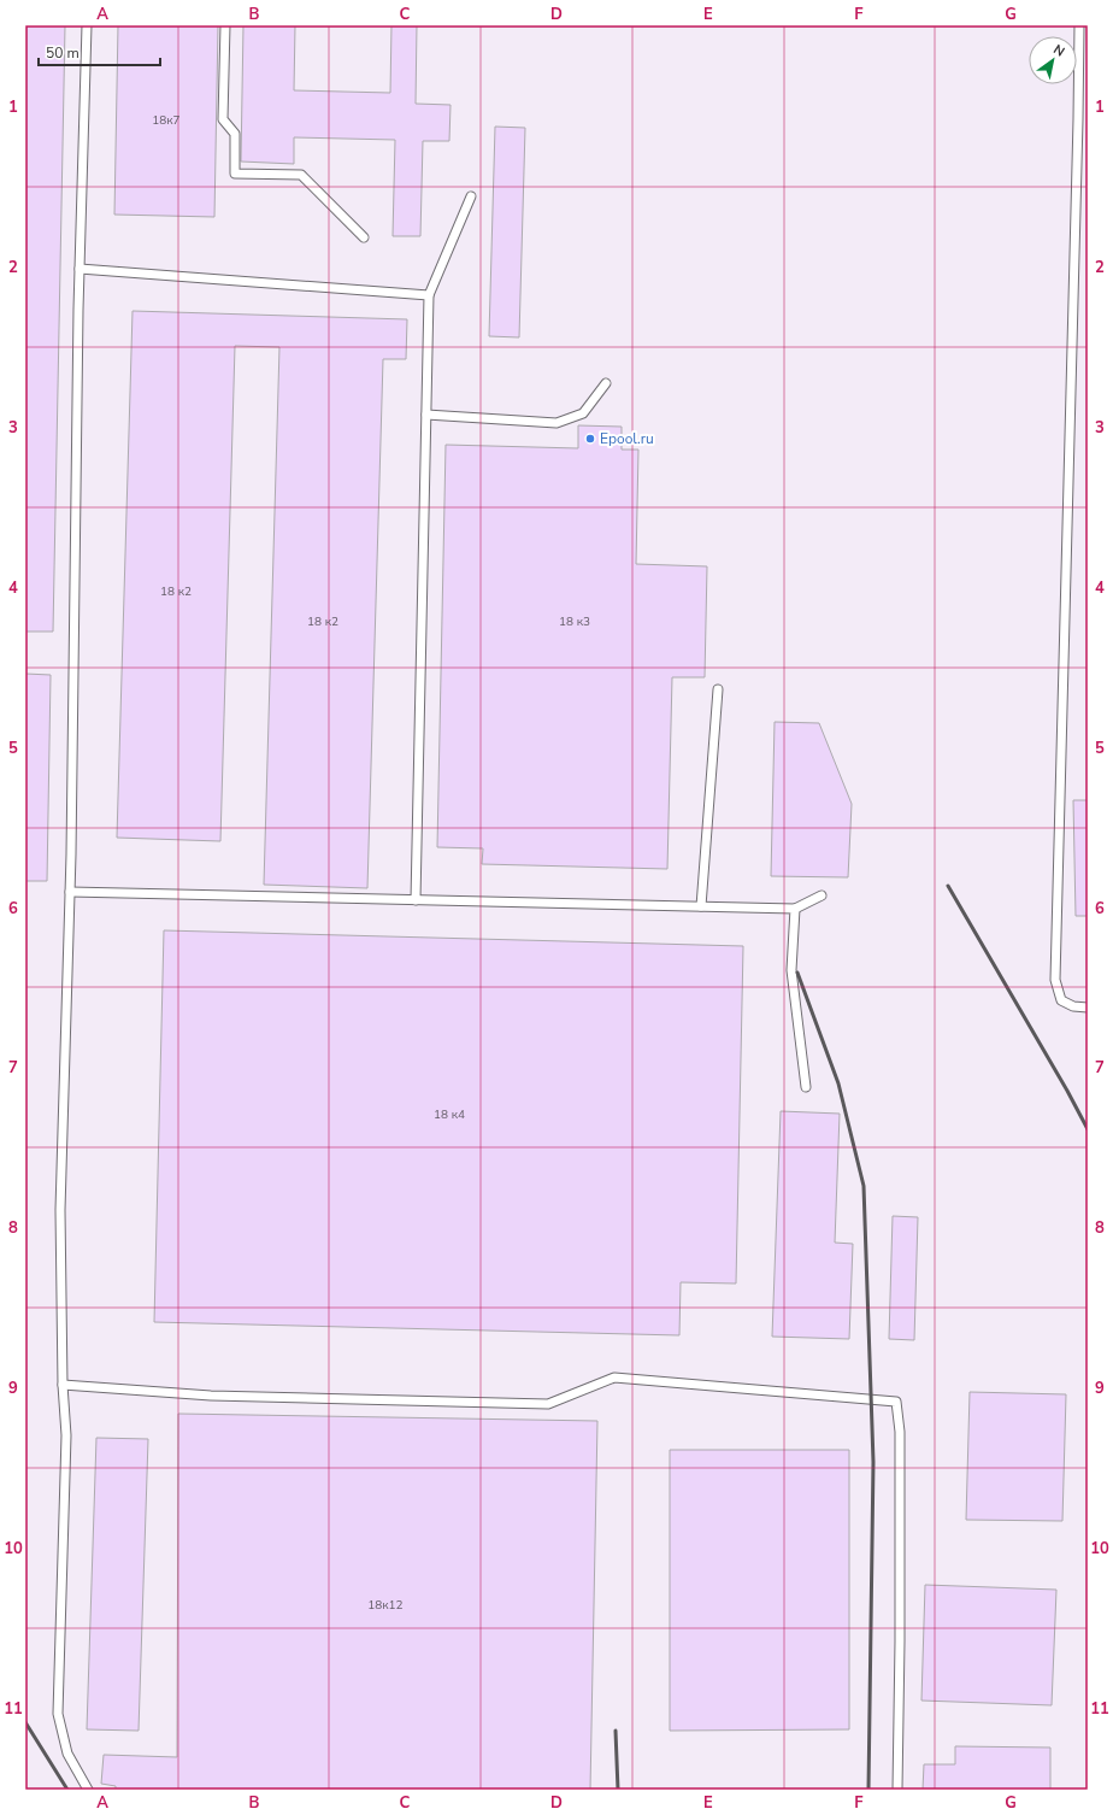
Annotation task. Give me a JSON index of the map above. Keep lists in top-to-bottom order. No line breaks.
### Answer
{"places":["Epool.ru"],"house_numbers":["18к7","18 к2","18 к2","18 к3","18 к4","18к12"],"scale_bar":"50 m","north":"top right","grid":{"columns":["A","B","C","D","E","F","G"],"rows":["1","2","3","4","5","6","7","8","9","10","11"]}}
